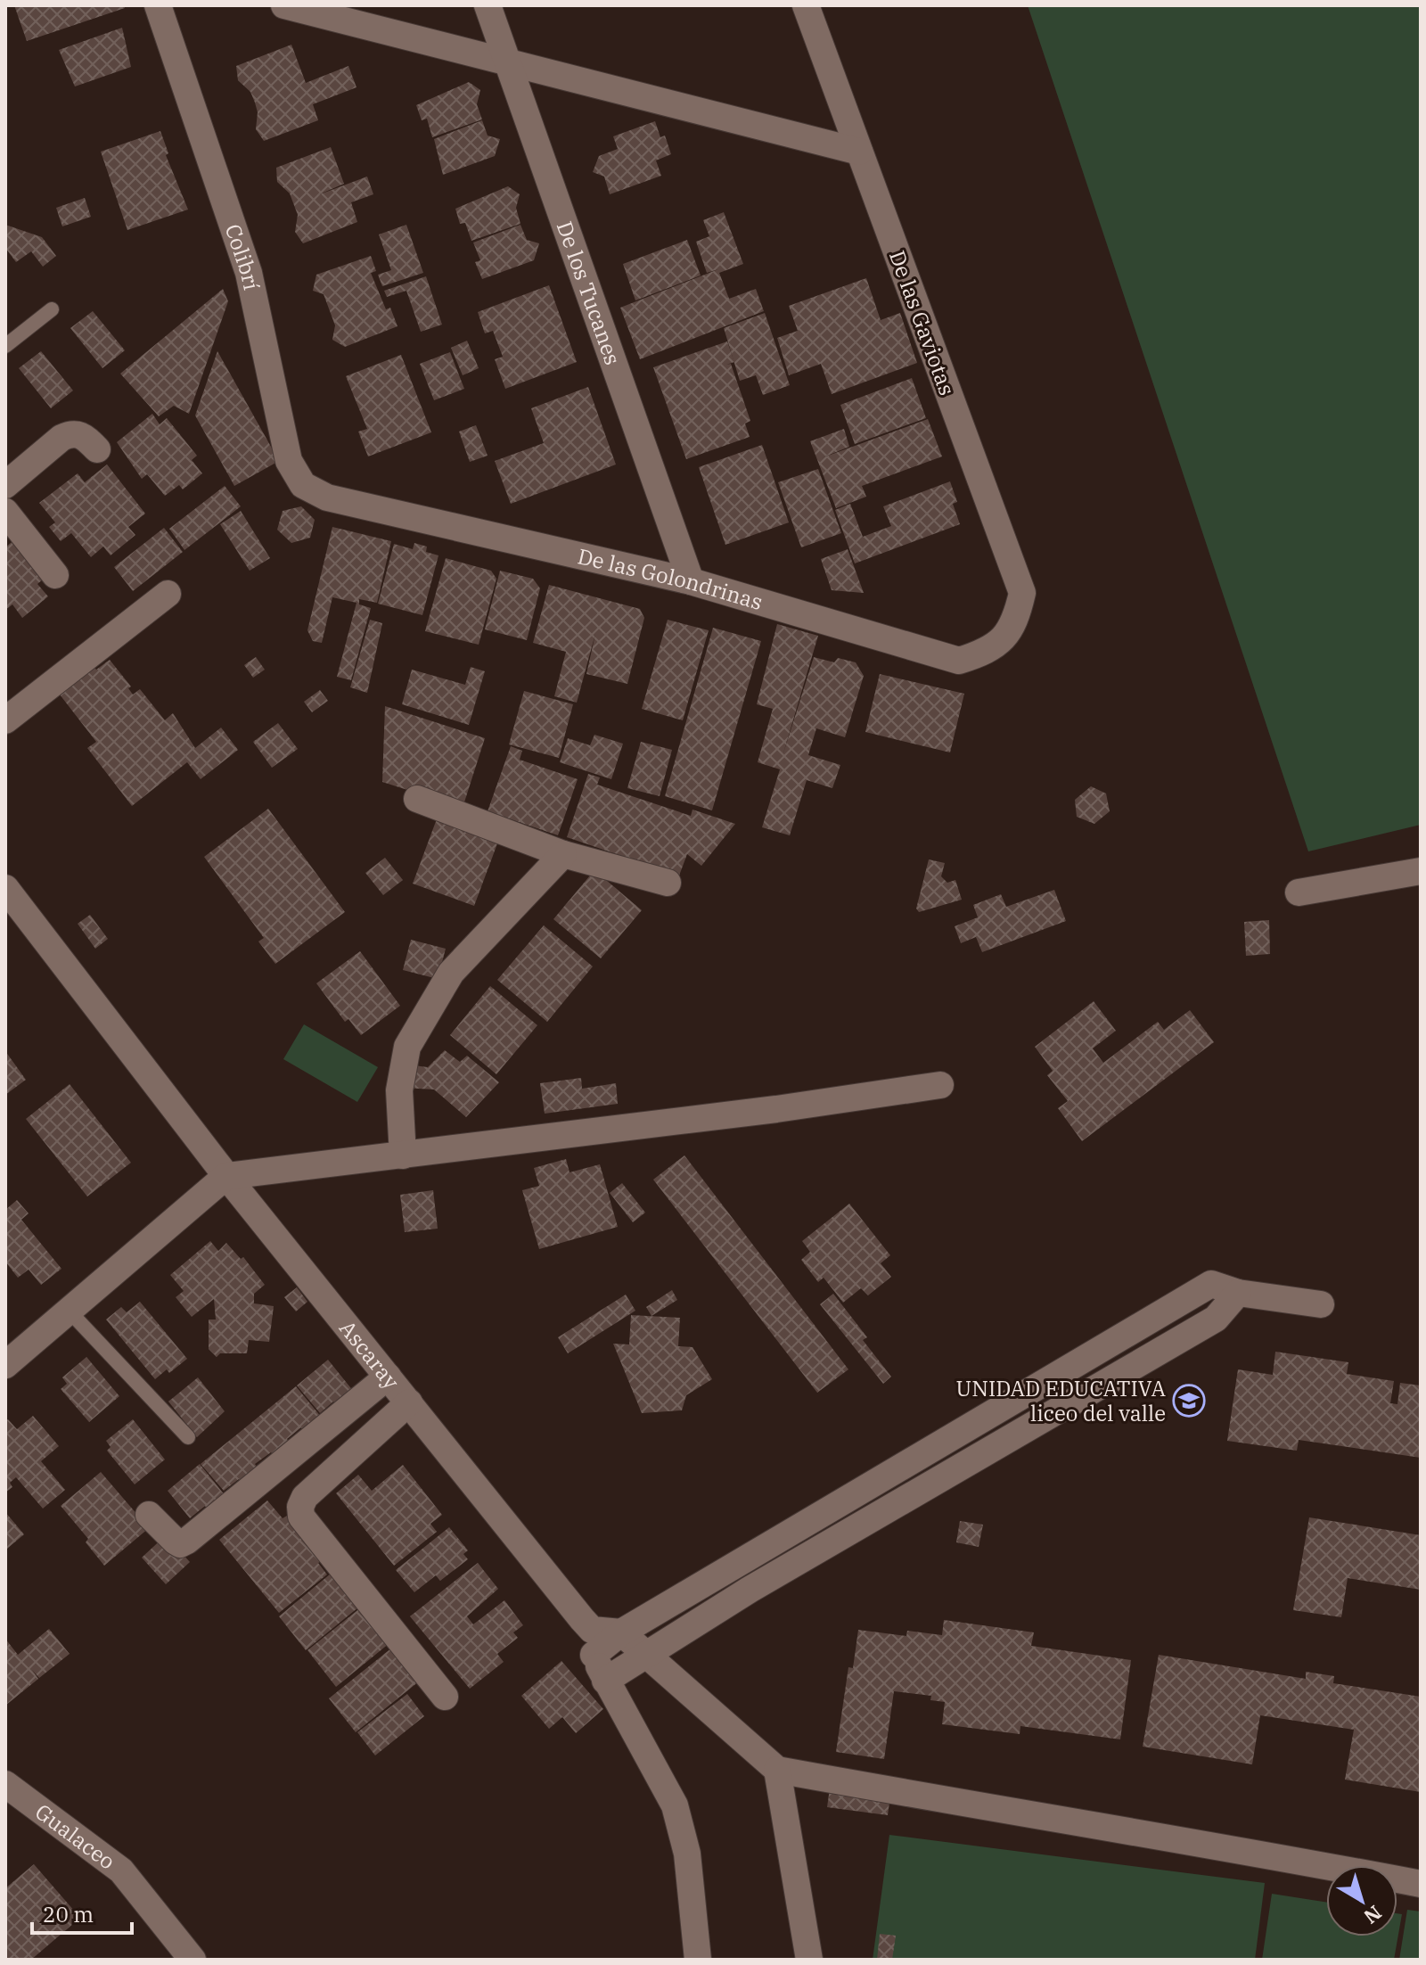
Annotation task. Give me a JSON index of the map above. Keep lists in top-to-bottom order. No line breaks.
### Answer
{"streets":{"street":["Colibrí","De los Tucanes","De las Gaviotas","De las Golondrinas","Ascaray","Gualaceo"]},"crossings":[["Colibrí","De las Golondrinas"],["De los Tucanes","De las Golondrinas"],["De las Gaviotas","De las Golondrinas"]],"places":{"school or university":["UNIDAD EDUCATIVA liceo del valle"]},"scale_bar":"20 m","north":"bottom right"}
